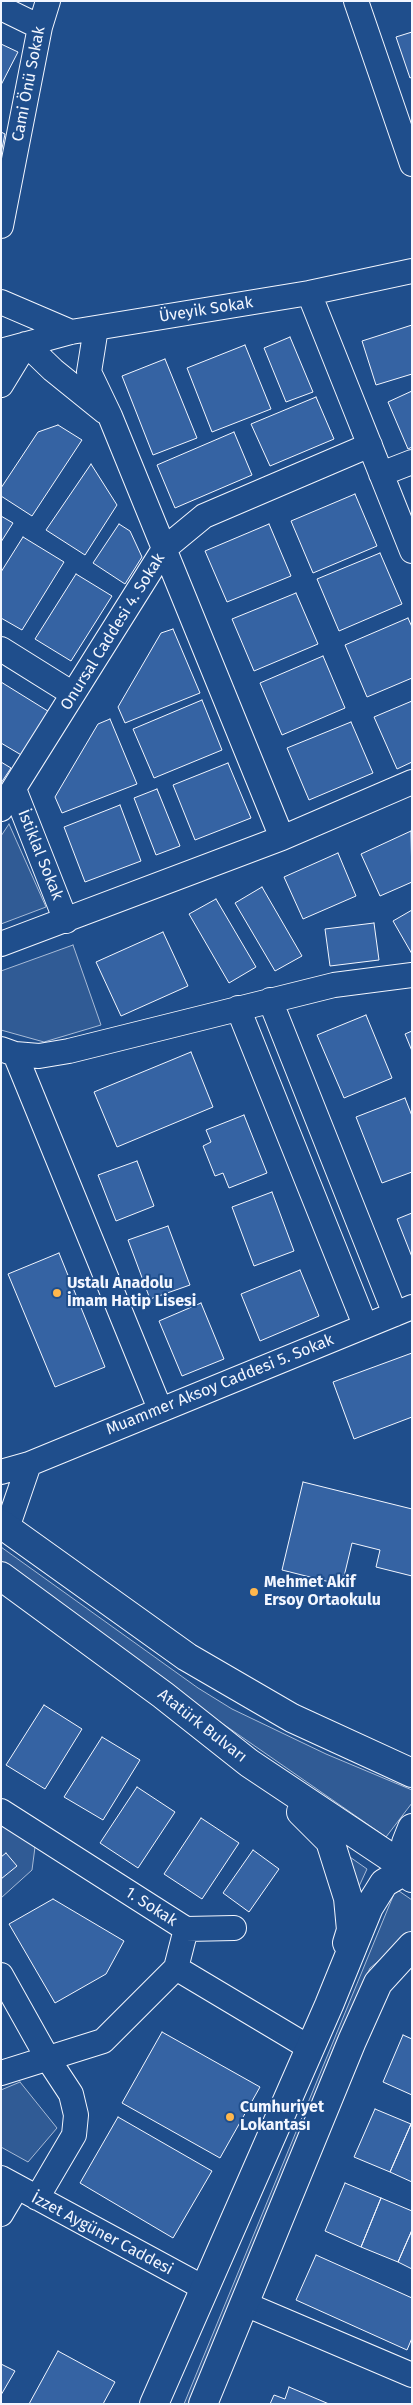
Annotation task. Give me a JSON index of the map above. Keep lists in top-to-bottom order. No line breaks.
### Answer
{"streets":{"main road":["Atatürk Bulvarı"],"street":["Cami Önü Sokak","Üveyik Sokak","Onursal Caddesi 4. Sokak","İstiklal Sokak","Muammer Aksoy Caddesi 5. Sokak","1. Sokak","İzzet Aygüner Caddesi"]},"crossings":[["Onursal Caddesi 4. Sokak","İstiklal Sokak"]],"places":["Ustalı Anadolu İmam Hatip Lisesi","Mehmet Akif Ersoy Ortaokulu","Cumhuriyet Lokantası"]}
